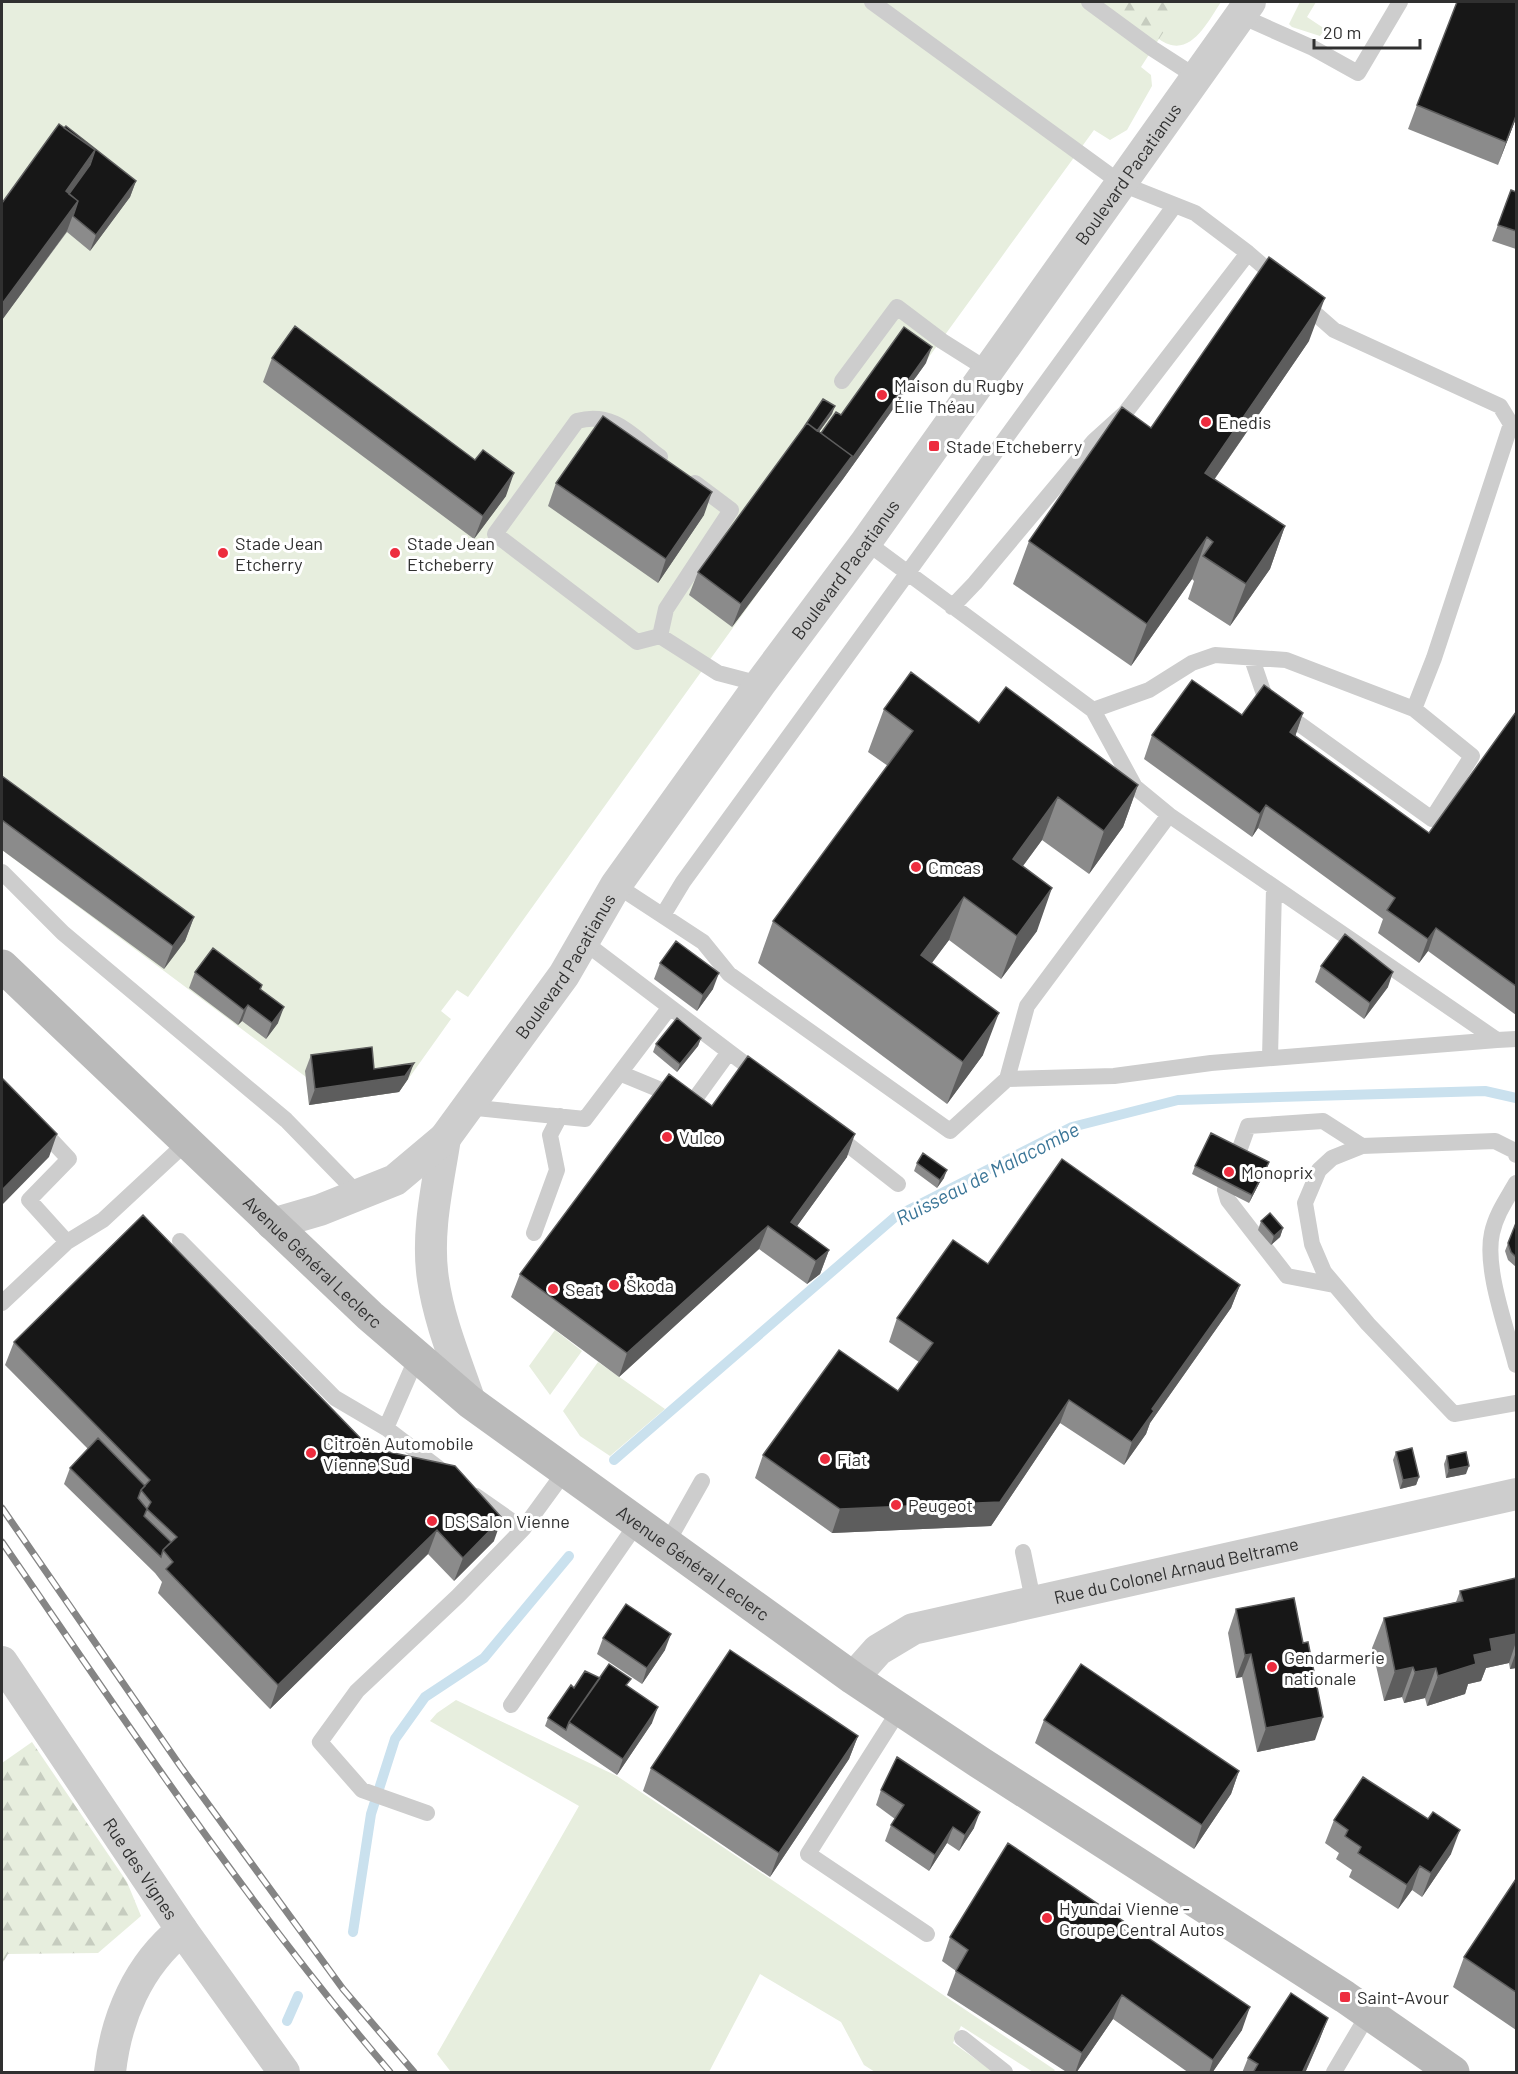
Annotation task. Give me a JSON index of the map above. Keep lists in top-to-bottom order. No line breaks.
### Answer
{"streets":{"main road":["Avenue Général Leclerc"],"street":["Boulevard Pacatianus","Rue du Colonel Arnaud Beltrame","Rue des Vignes"]},"crossings":[["Boulevard Pacatianus","Avenue Général Leclerc"],["Avenue Général Leclerc","Rue du Colonel Arnaud Beltrame"]],"water":["Ruisseau de Malacombe"],"places":{"other":["Maison du Rugby Élie Théau","Enedis","Stade Jean Etcherry","Stade Jean Etcheberry","Cmcas","Vulco","Monoprix","Škoda","Seat","Citroën Automobile Vienne Sud","Fiat","Peugeot","DS Salon Vienne","Gendarmerie nationale","Hyundai Vienne - Groupe Central Autos"],"transit":["Stade Etcheberry","Saint-Avour"]},"scale_bar":"20 m"}
